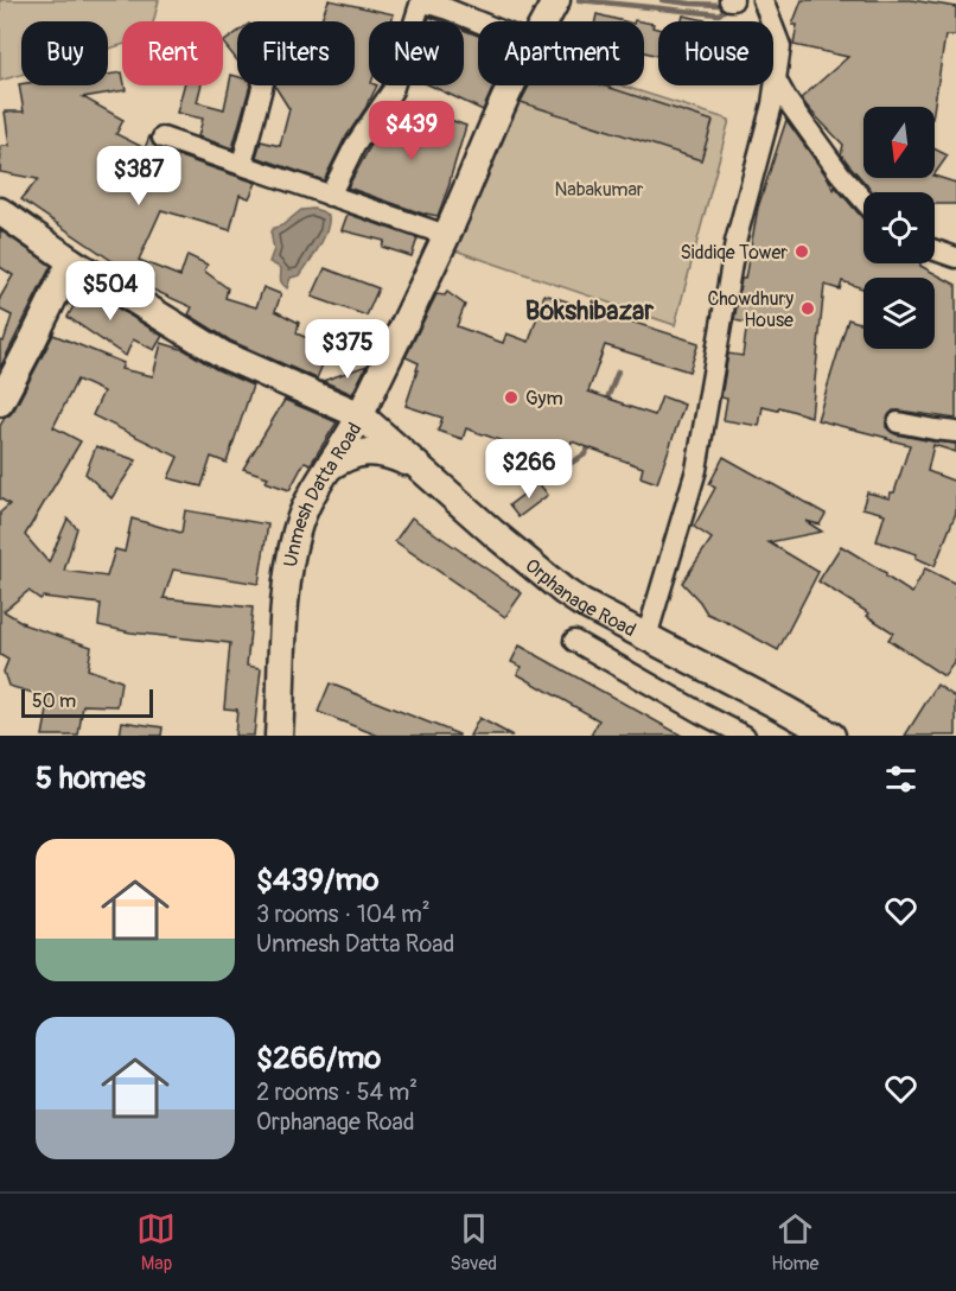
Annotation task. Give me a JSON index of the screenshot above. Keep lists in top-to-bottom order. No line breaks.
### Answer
{"streets":{"main road":["Unmesh Datta Road","Orphanage Road"]},"crossings":[["Unmesh Datta Road","Orphanage Road"]],"districts":["Bokshibazar"],"parks":["Nabakumar"],"places":["Siddiqe Tower","Chowdhury House","Gym"],"scale_bar":"50 m","north":"bottom","page":{"chip":["Buy","Rent","Filters","New","Apartment","House"],"price":["$439","$387","$504","$375","$266"],"scale":"50 m","heading":"5 homes","list":[{"name":"$439/mo","note":"3 rooms · 104 m² · Unmesh Datta Road"},{"name":"$266/mo","note":"2 rooms · 54 m² · Orphanage Road"}],"tabs":["Map","Saved","Home"]}}
